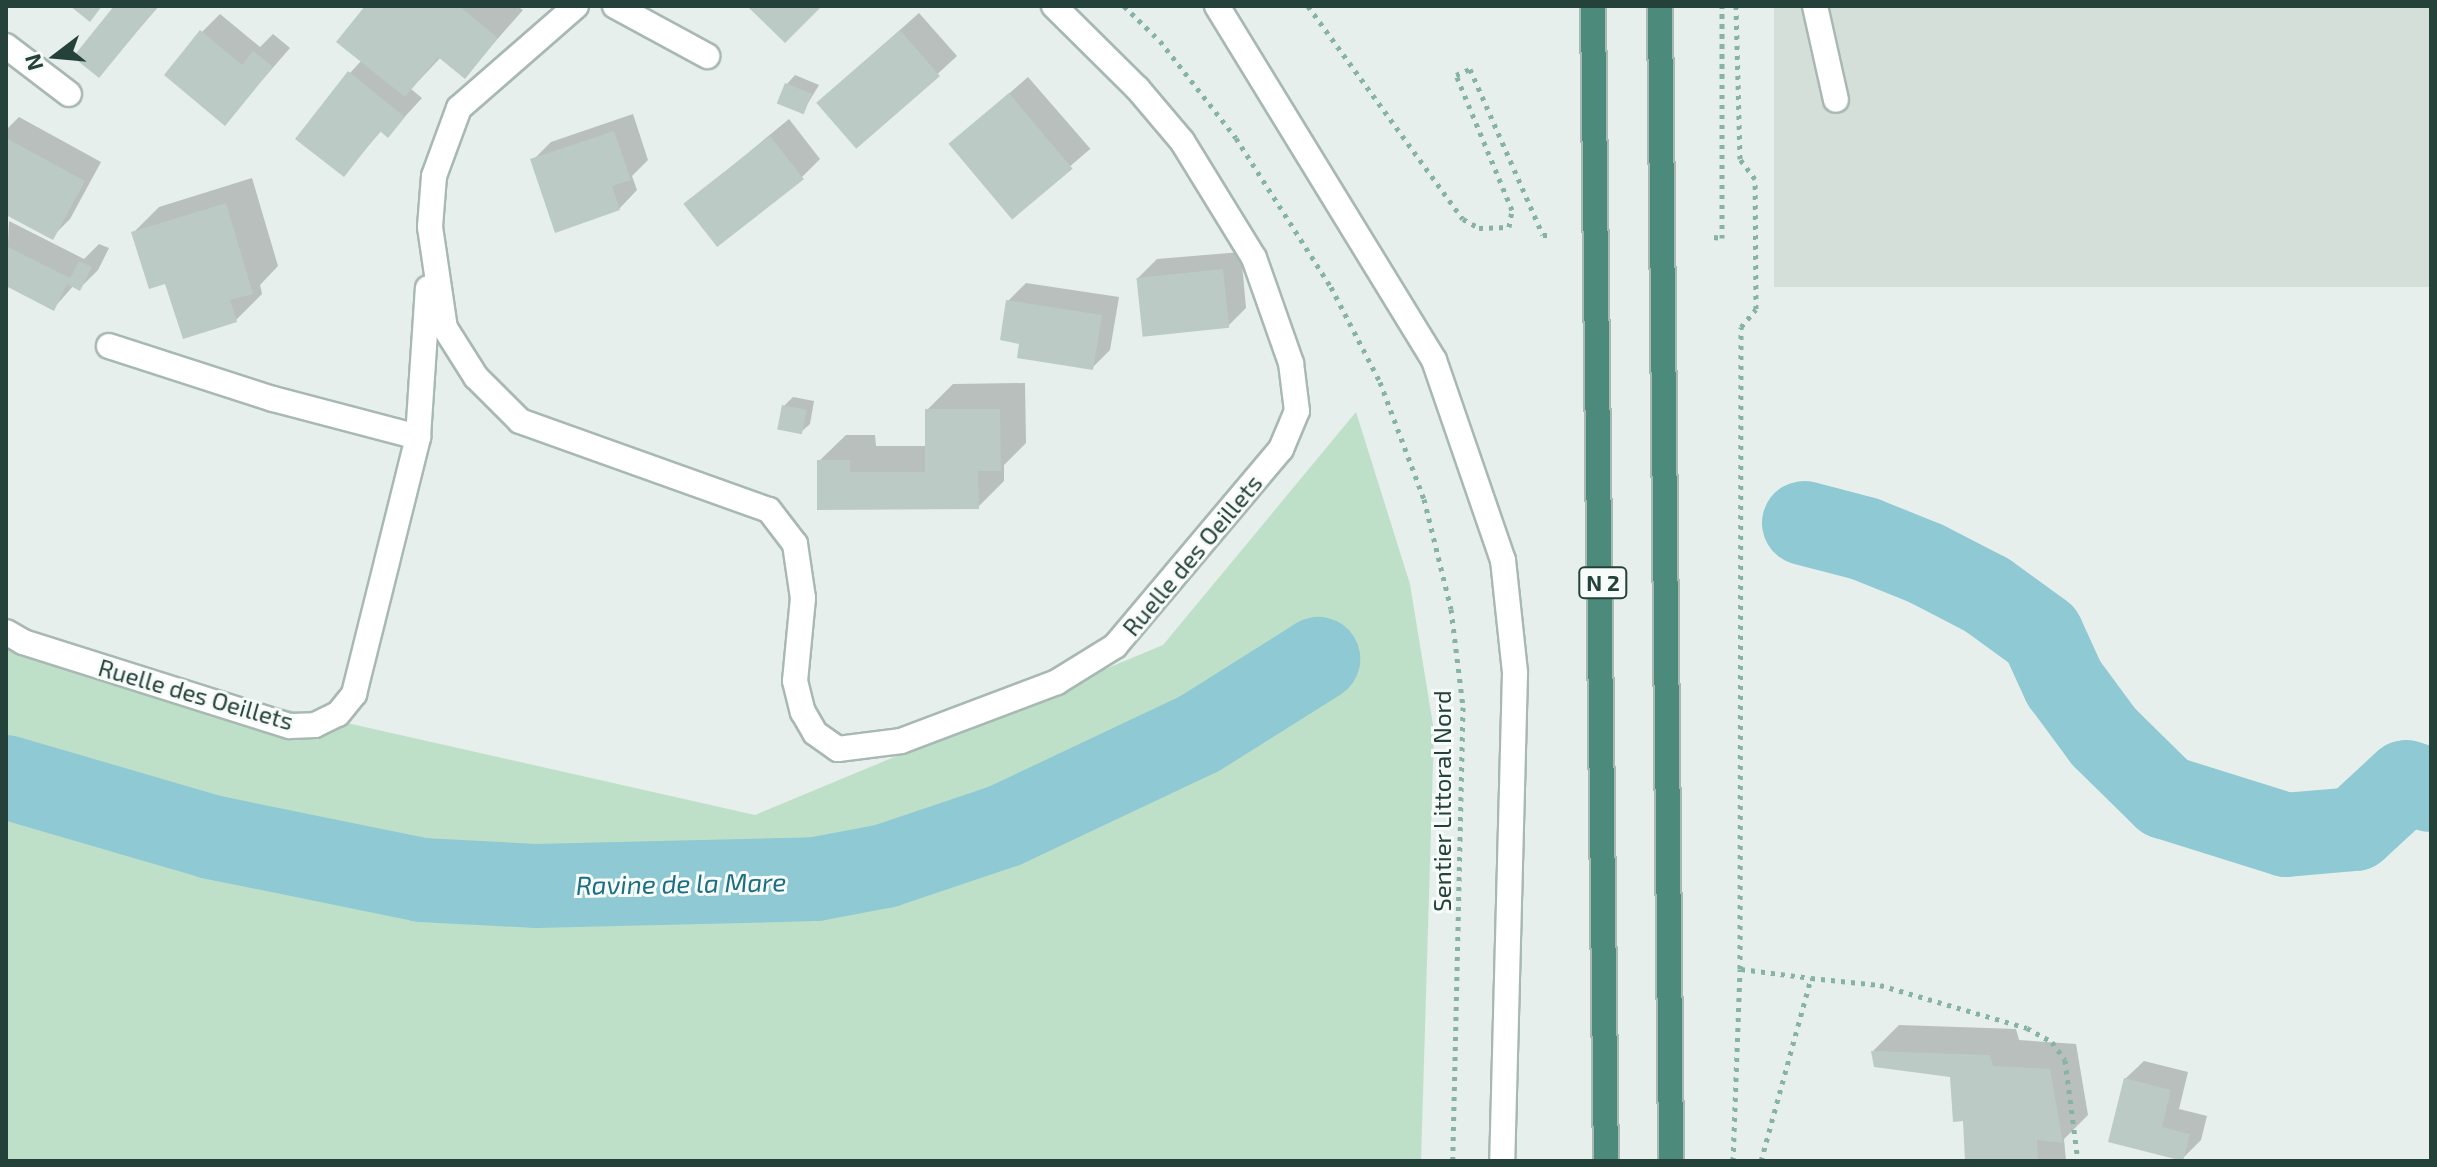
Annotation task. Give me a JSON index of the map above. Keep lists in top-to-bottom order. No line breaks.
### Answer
{"streets":{"highway":["N 2"],"street":["Ruelle des Oeillets"],"path":["Sentier Littoral Nord"]},"water":["Ravine de la Mare"],"north":"left"}
